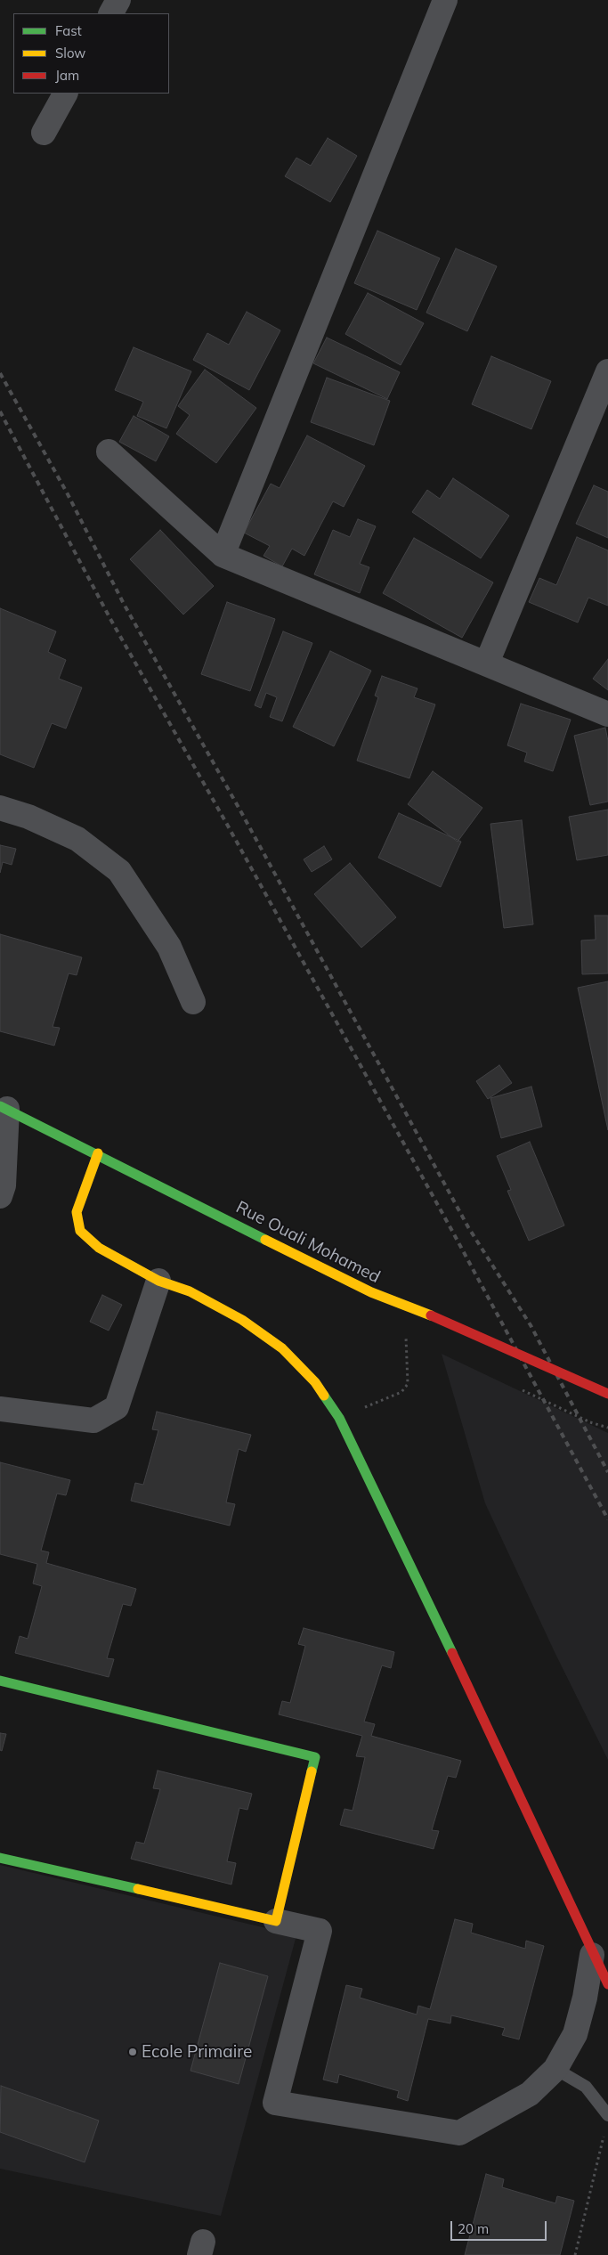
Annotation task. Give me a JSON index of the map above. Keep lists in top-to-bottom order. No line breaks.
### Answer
{"streets":{"street":["Rue Ouali Mohamed"]},"places":["Ecole Primaire"],"legend":["Fast","Slow","Jam"],"scale_bar":"20 m"}
